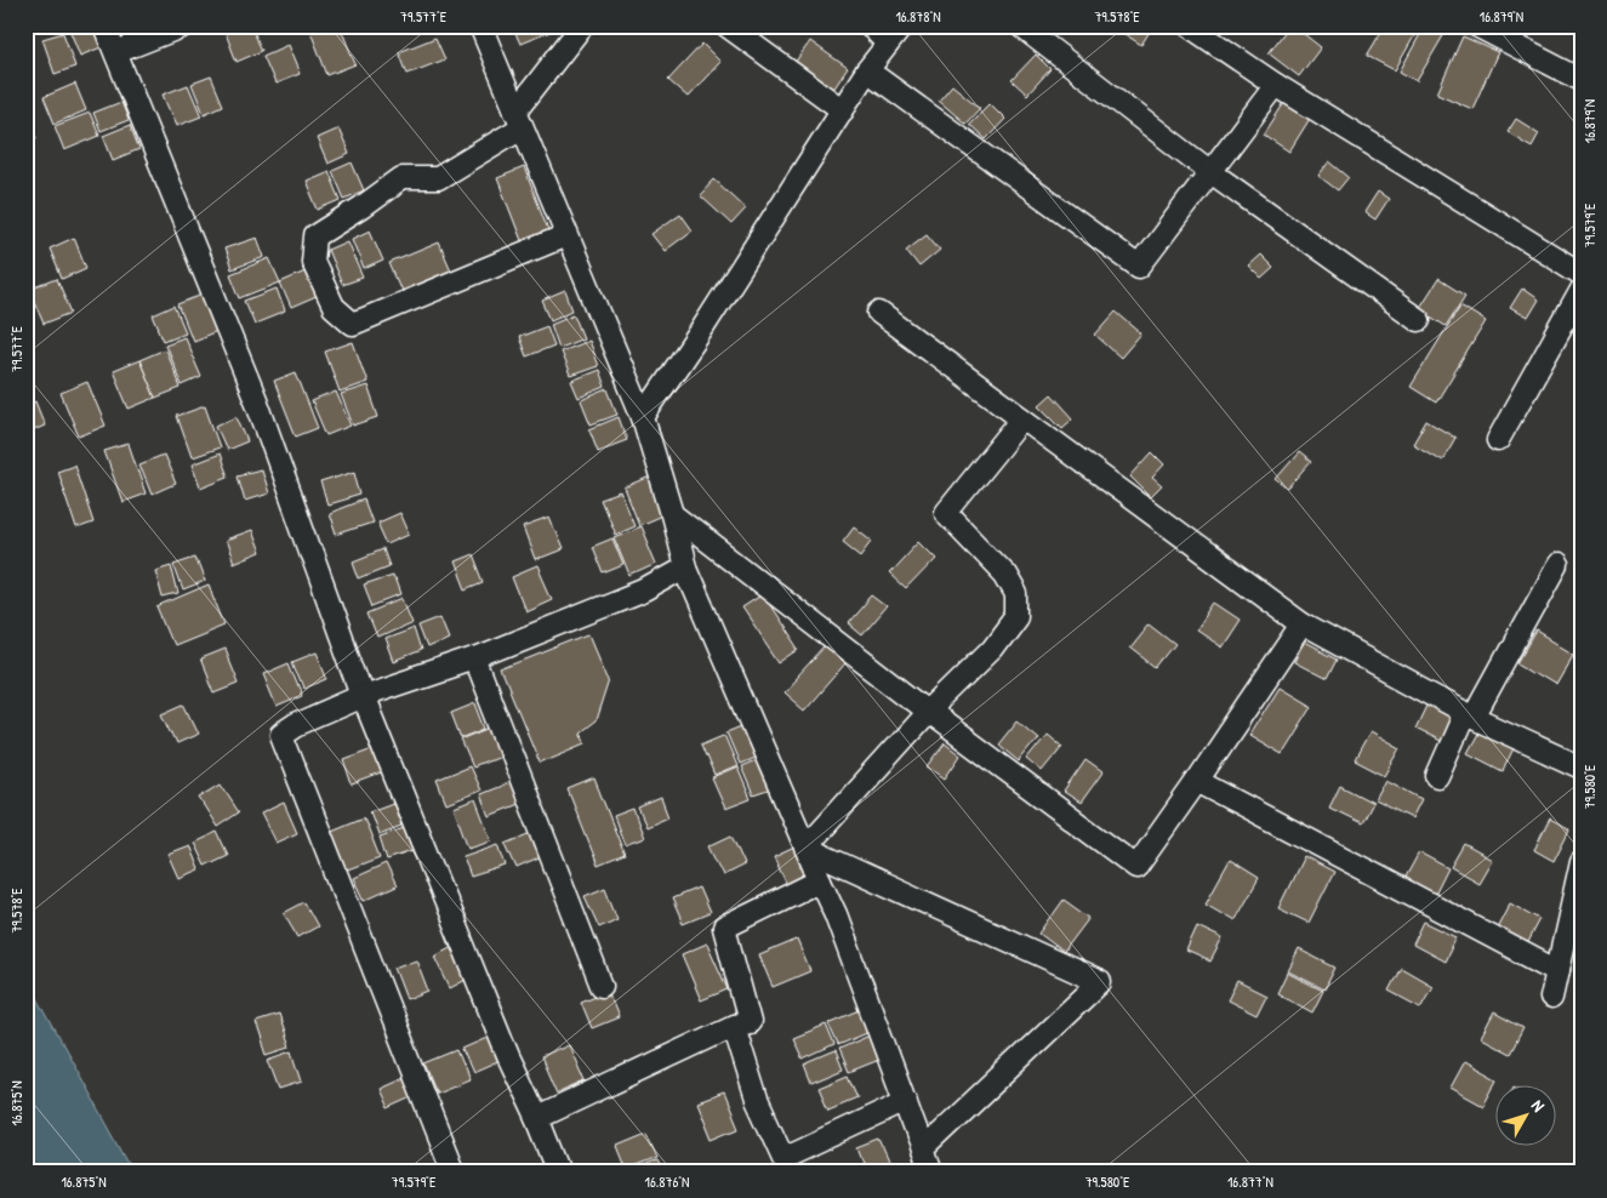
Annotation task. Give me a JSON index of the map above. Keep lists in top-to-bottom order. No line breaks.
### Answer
{"north":"top right","coordinates":["79.577°E","16.878°N","79.578°E","16.879°N","79.579°E","79.580°E","16.875°N","16.876°N","16.877°N"]}
